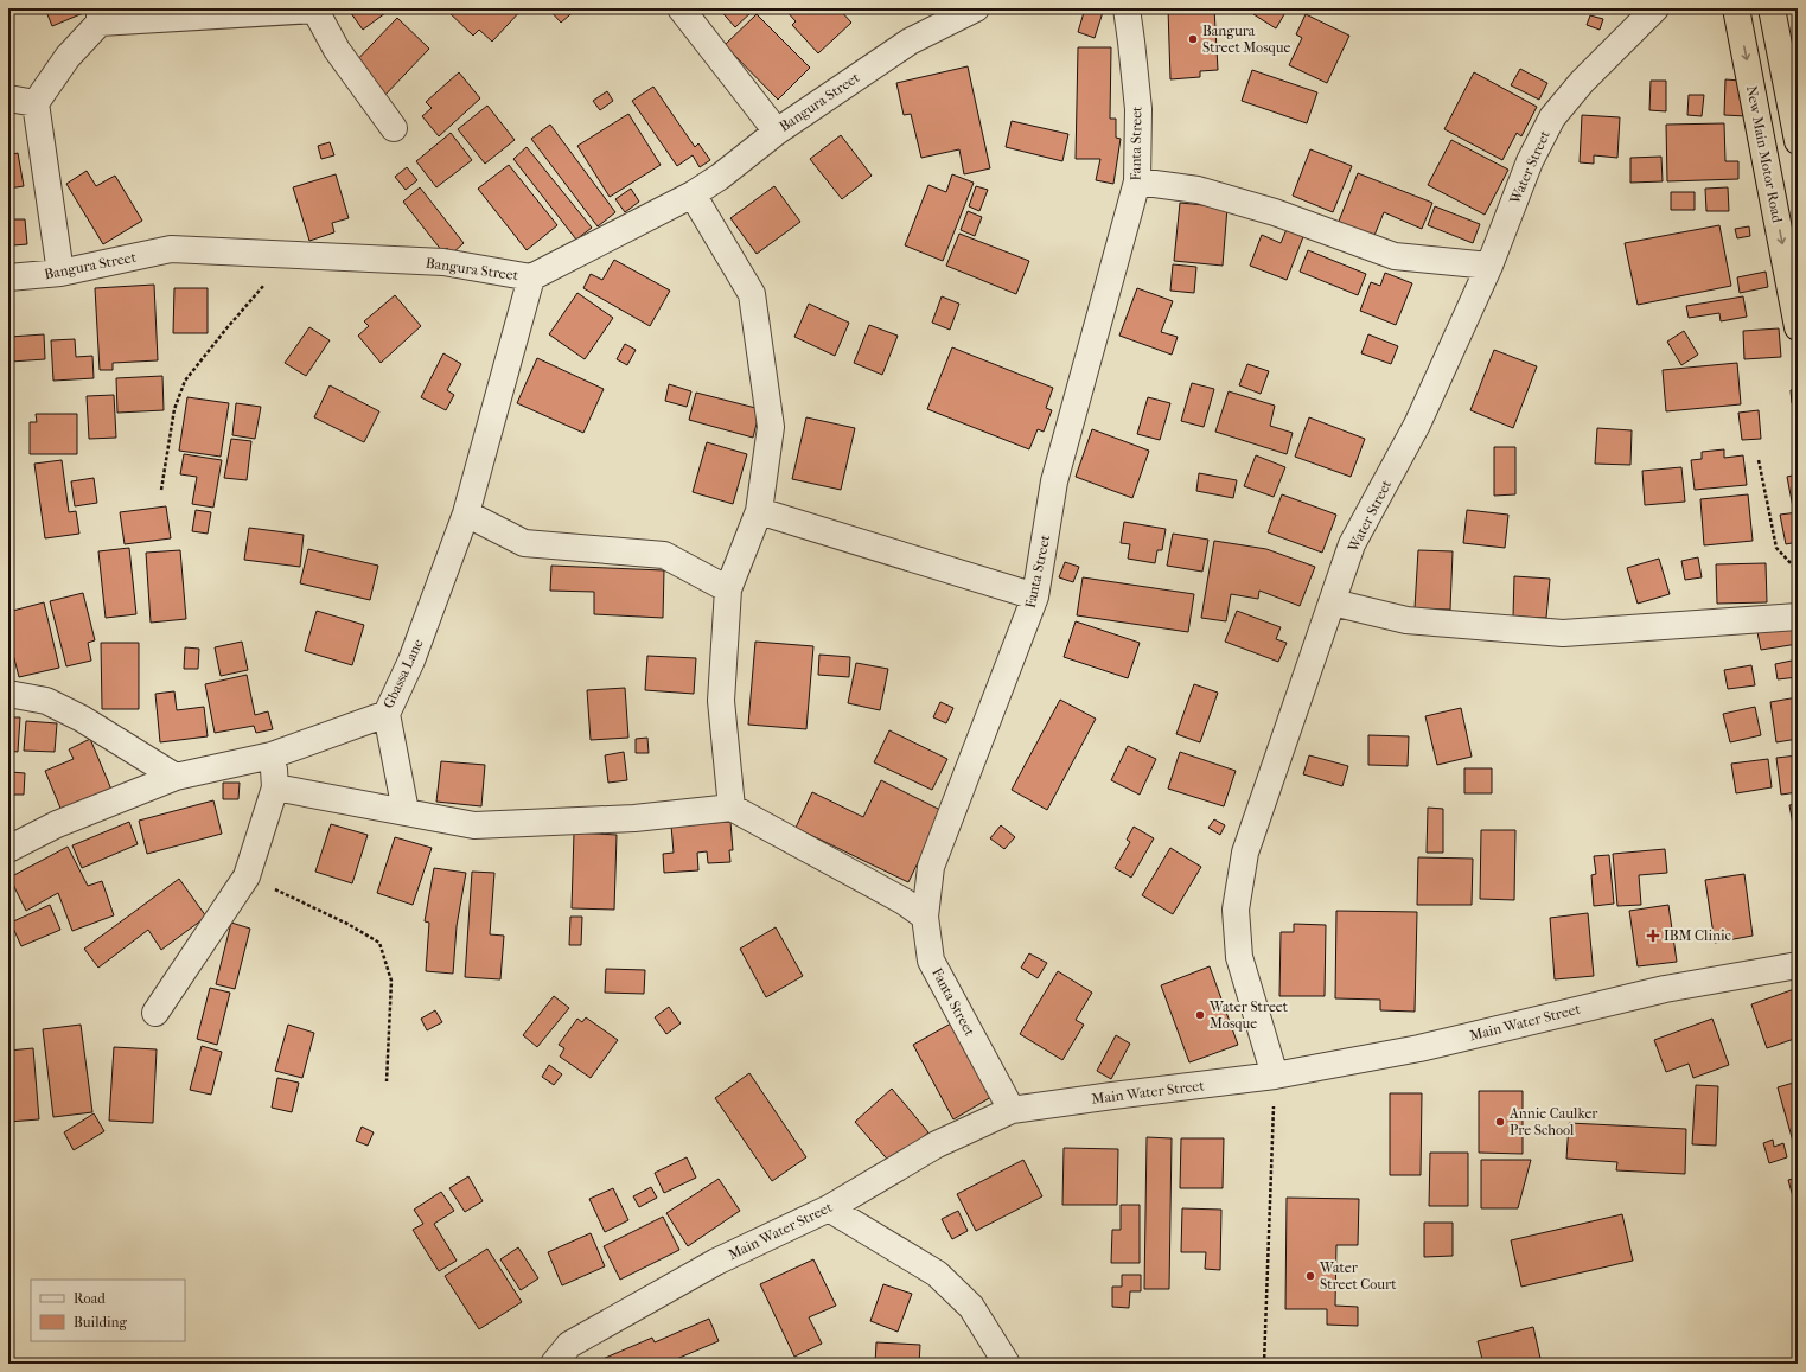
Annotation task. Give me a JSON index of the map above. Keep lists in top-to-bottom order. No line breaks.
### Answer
{"streets":{"highway":["New Main Motor Road"],"street":["Bangura Street","Fanta Street","Water Street","Gbassa Lane","Main Water Street"]},"crossings":[["Bangura Street","Gbassa Lane"],["Fanta Street","Main Water Street"],["Water Street","Main Water Street"]],"places":{"other":["Bangura Street Mosque","Water Street Mosque","Annie Caulker Pre School","Water Street Court"],"health":["IBM Clinic"]},"legend":["Road","Building"]}
